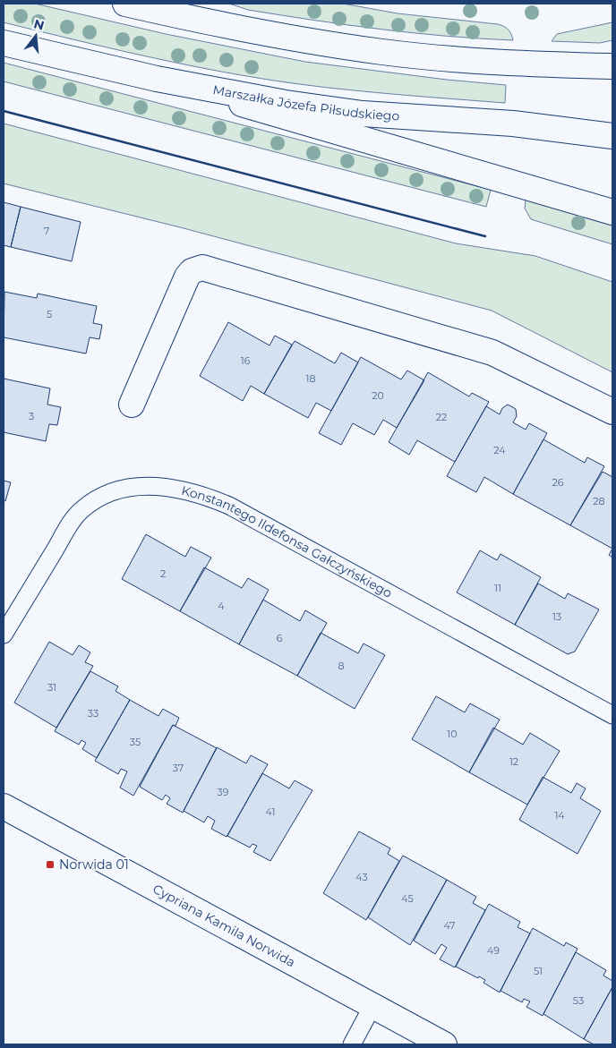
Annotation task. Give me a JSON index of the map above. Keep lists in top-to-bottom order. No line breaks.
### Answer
{"streets":{"street":["Marszałka Józefa Piłsudskiego","Cypriana Kamila Norwida"],"lane":["Konstantego Ildefonsa Gałczyńskiego"]},"places":{"transit":["Norwida 01"]},"house_numbers":["7","5","16","18","20","3","22","24","26","28","2","11","4","13","6","8","31","33","10","35","12","37","39","41","14","43","45","47","49","51","53"],"north":"top"}
